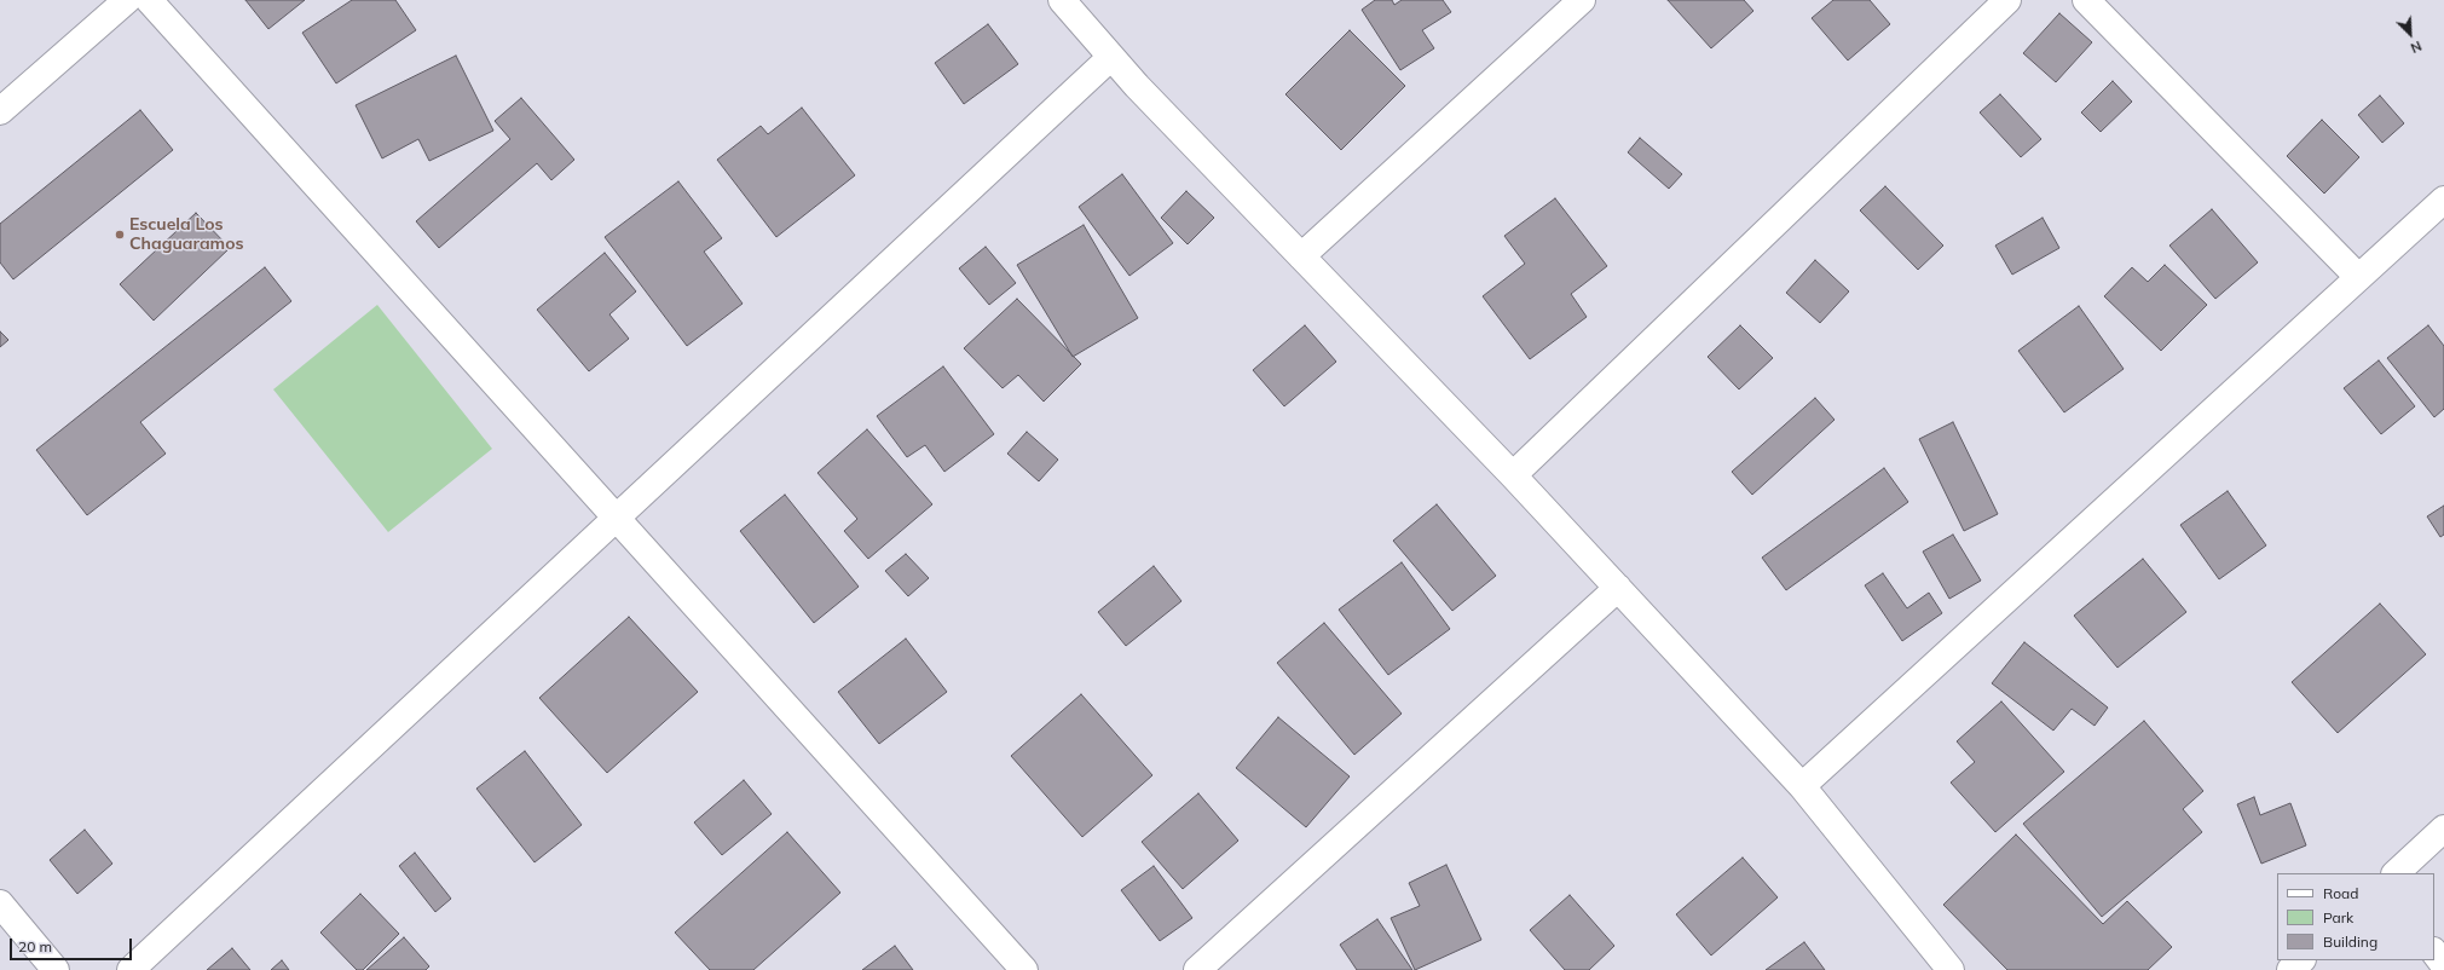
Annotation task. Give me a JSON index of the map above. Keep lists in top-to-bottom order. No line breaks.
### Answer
{"places":["Escuela Los Chaguaramos"],"legend":["Road","Park","Building"],"scale_bar":"20 m","north":"bottom right"}
